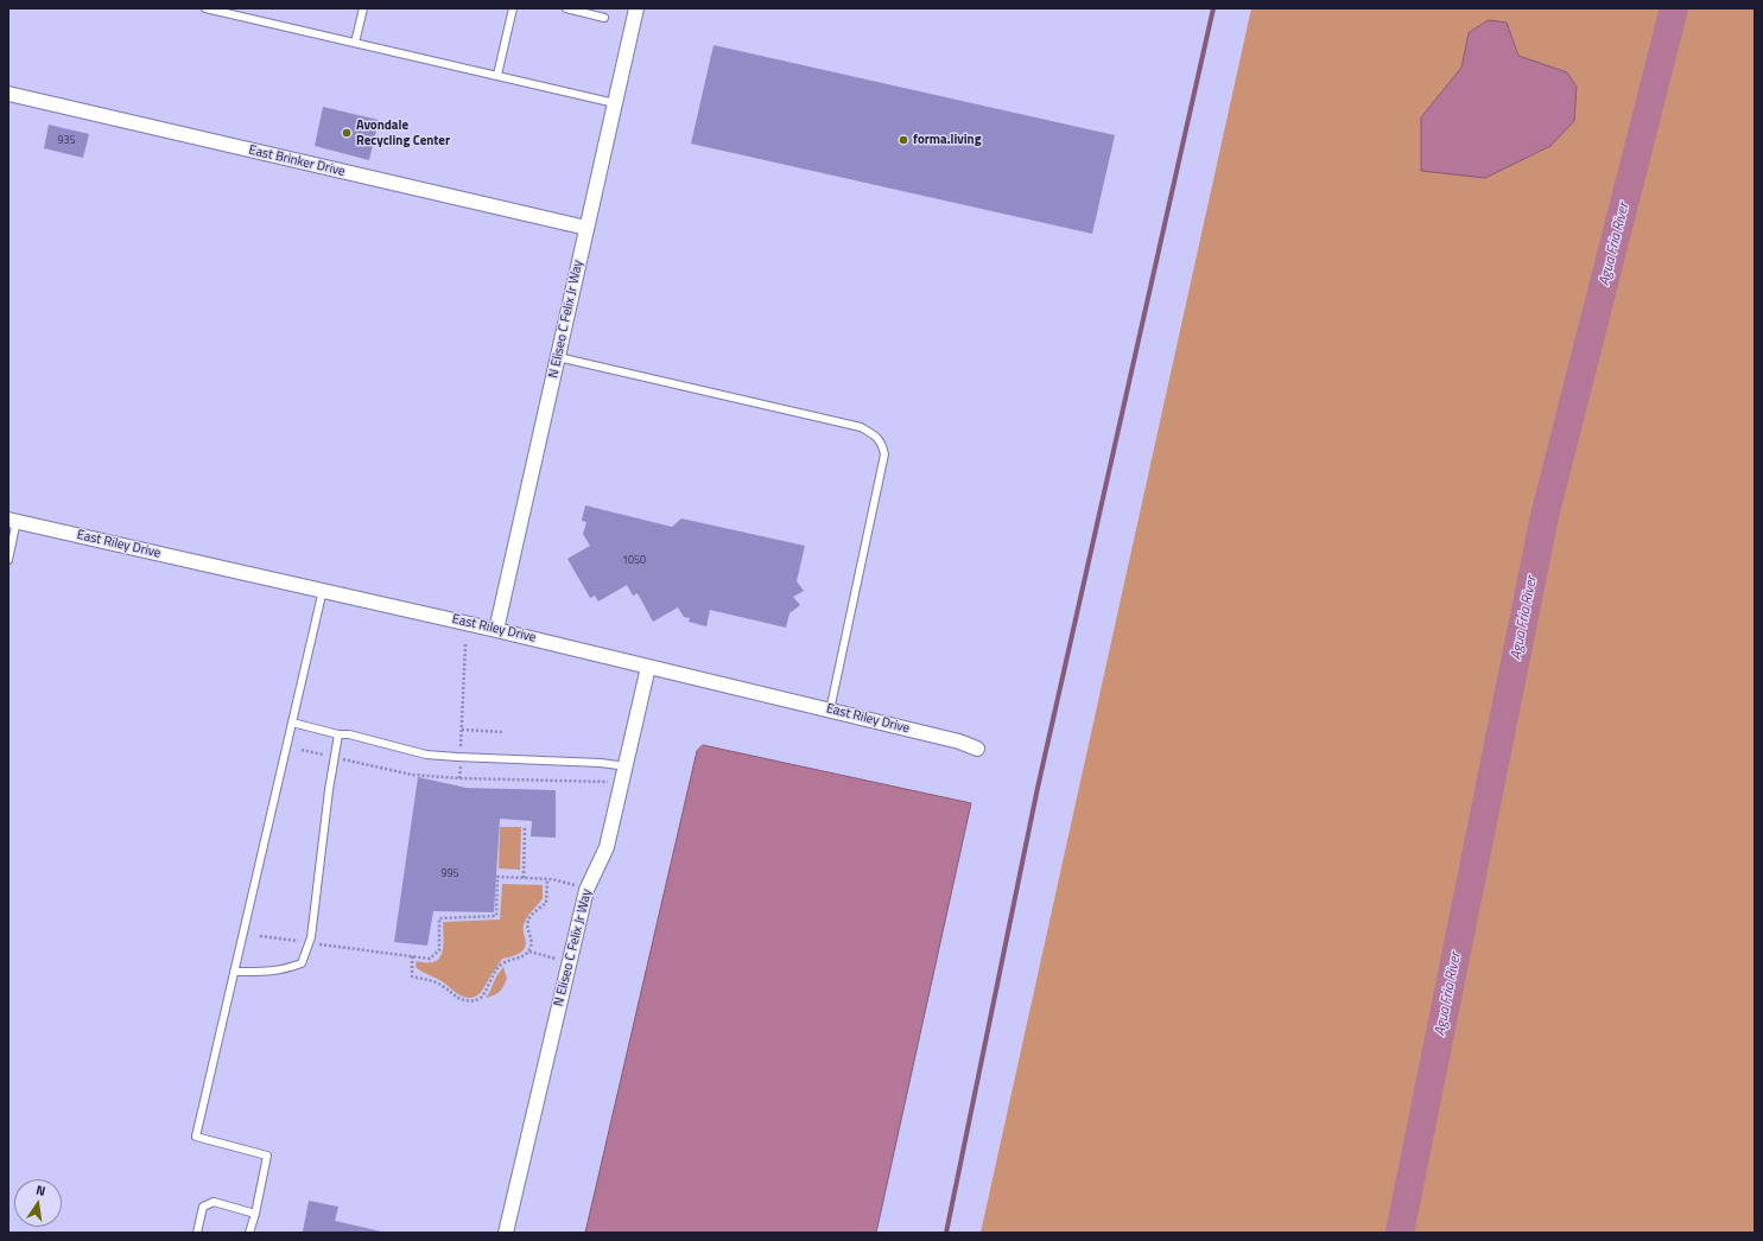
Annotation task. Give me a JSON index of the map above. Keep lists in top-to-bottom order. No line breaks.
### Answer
{"streets":{"street":["East Brinker Drive","N Eliseo C Felix Jr Way","East Riley Drive"]},"crossings":[["East Brinker Drive","N Eliseo C Felix Jr Way"],["N Eliseo C Felix Jr Way","East Riley Drive"]],"water":["Agua Fria River"],"places":["Avondale Recycling Center","forma.living"],"house_numbers":["935","1050","995"],"north":"top"}
